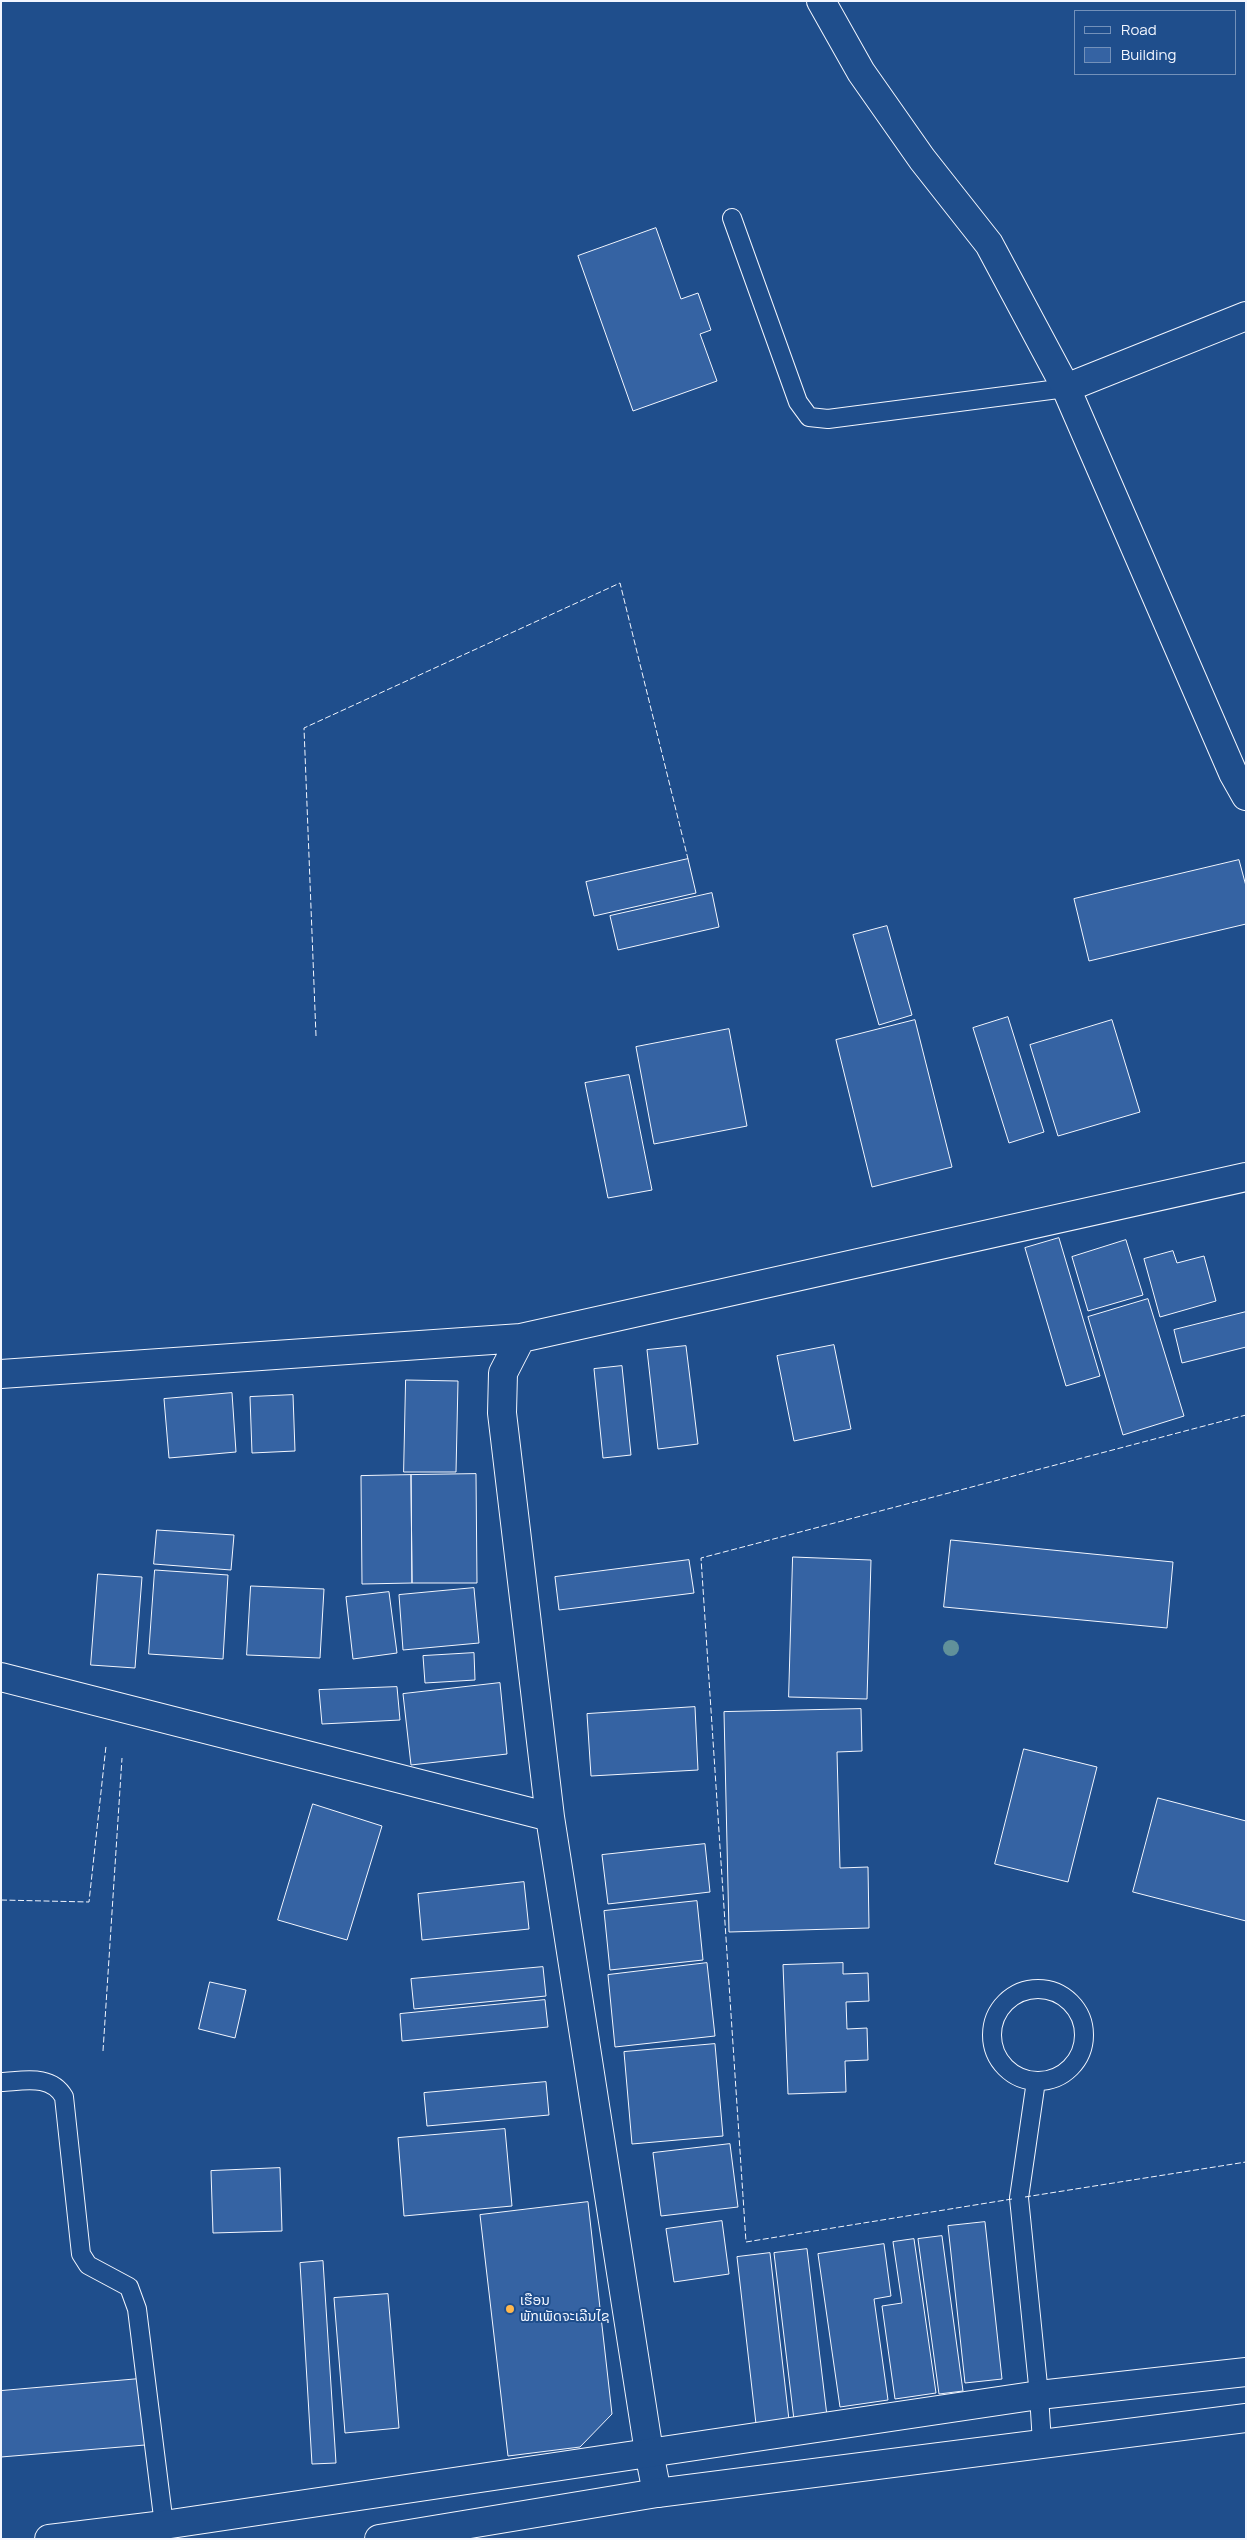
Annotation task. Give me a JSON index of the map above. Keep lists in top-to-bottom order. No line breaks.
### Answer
{"places":["ເຮືອນ ພັກເພັດຈະເລີນໄຊ"],"legend":["Road","Building"]}
